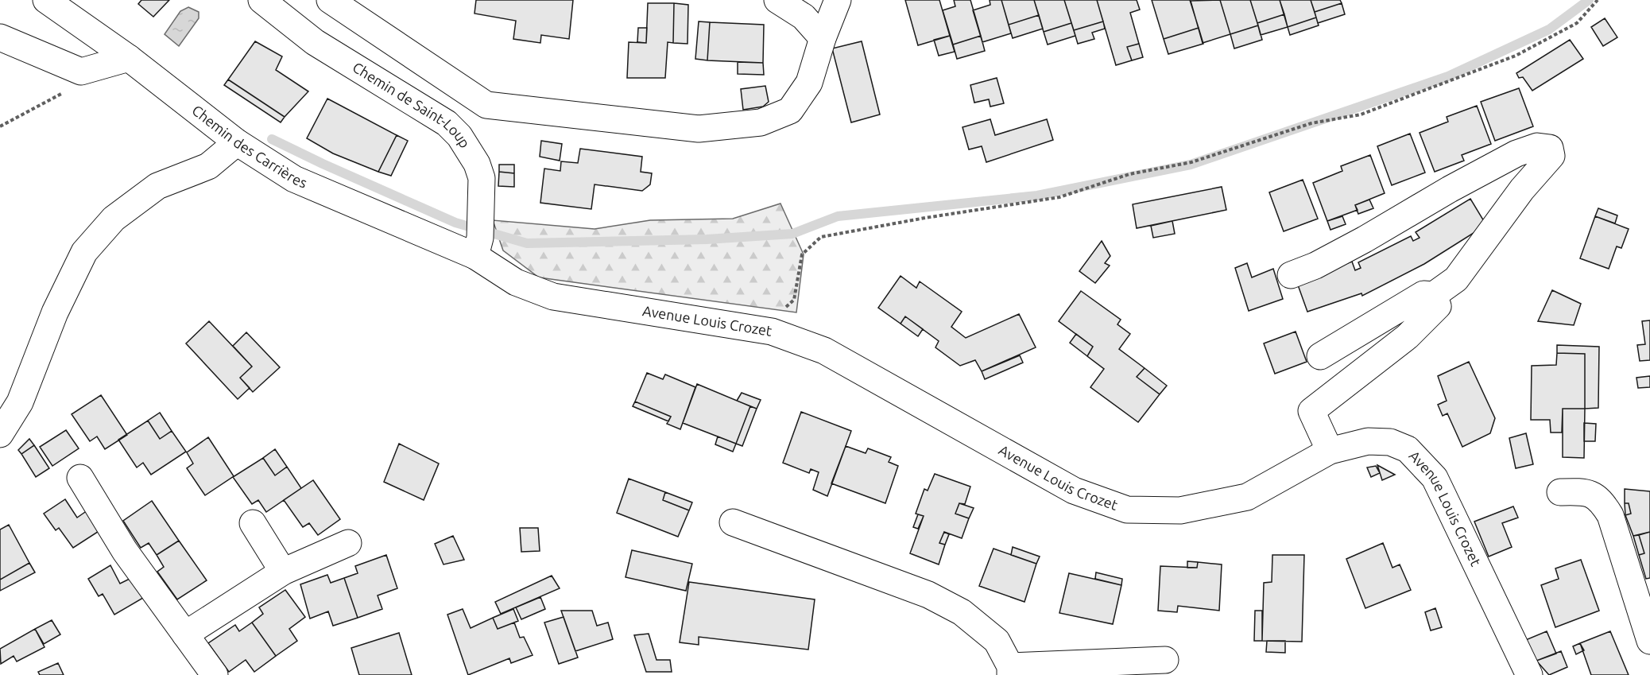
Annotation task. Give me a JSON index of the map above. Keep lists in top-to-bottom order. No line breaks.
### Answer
{"streets":{"street":["Chemin de Saint-Loup","Chemin des Carrières","Avenue Louis Crozet"]},"crossings":[["Chemin de Saint-Loup","Chemin des Carrières"],["Chemin de Saint-Loup","Avenue Louis Crozet"],["Chemin des Carrières","Avenue Louis Crozet"]]}
